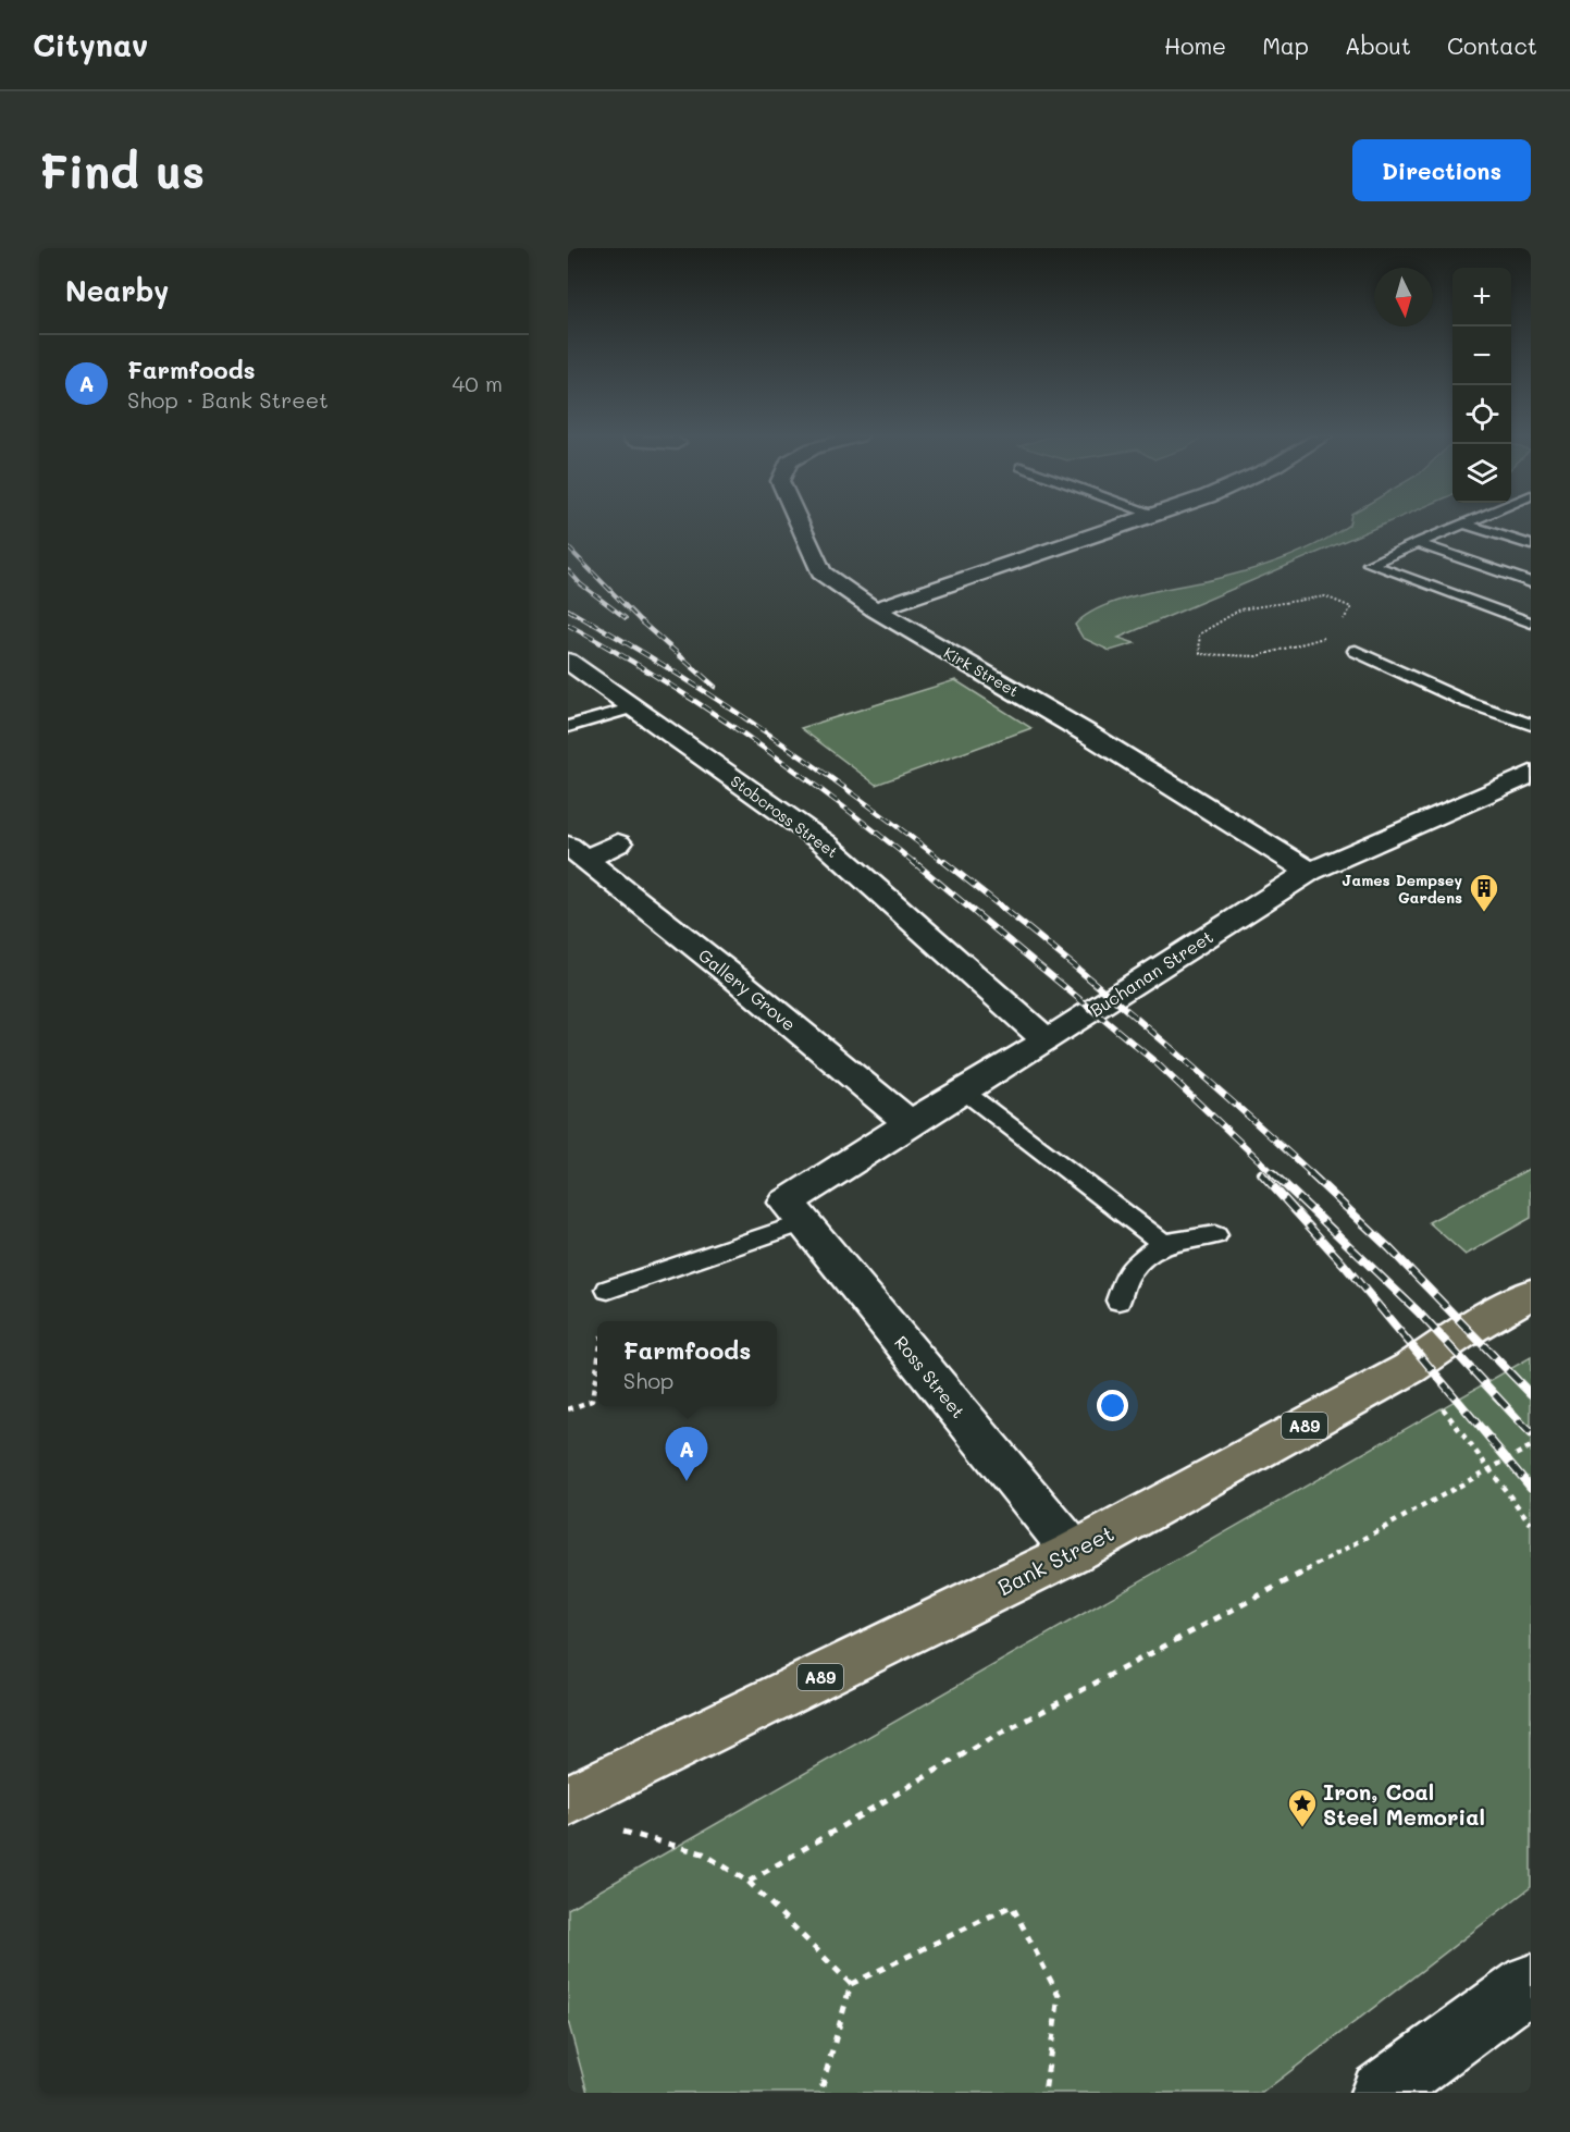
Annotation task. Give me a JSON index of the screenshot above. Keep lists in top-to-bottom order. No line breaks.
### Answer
{"streets":{"main road":["A89","Bank Street"],"street":["Kirk Street","Stobcross Street","Buchanan Street","Gallery Grove","Ross Street"]},"crossings":[["Kirk Street","Buchanan Street"],["Stobcross Street","Buchanan Street"],["Buchanan Street","Gallery Grove"],["Buchanan Street","Ross Street"],["Ross Street","Bank Street"]],"places":{"building":["James Dempsey Gardens"],"place":["Iron, Coal Steel Memorial"]},"north":"bottom","page":{"header":"Citynav","nav":["Home","Map","About","Contact"],"buttons":"Directions","title":"Find us","heading":"Nearby","map_buttons":["+","−"],"list":[{"mark":"A","name":"Farmfoods","note":"Shop · Bank Street","value":"40 m"}],"popup":["Farmfoods","Shop"],"pins":"A"}}
